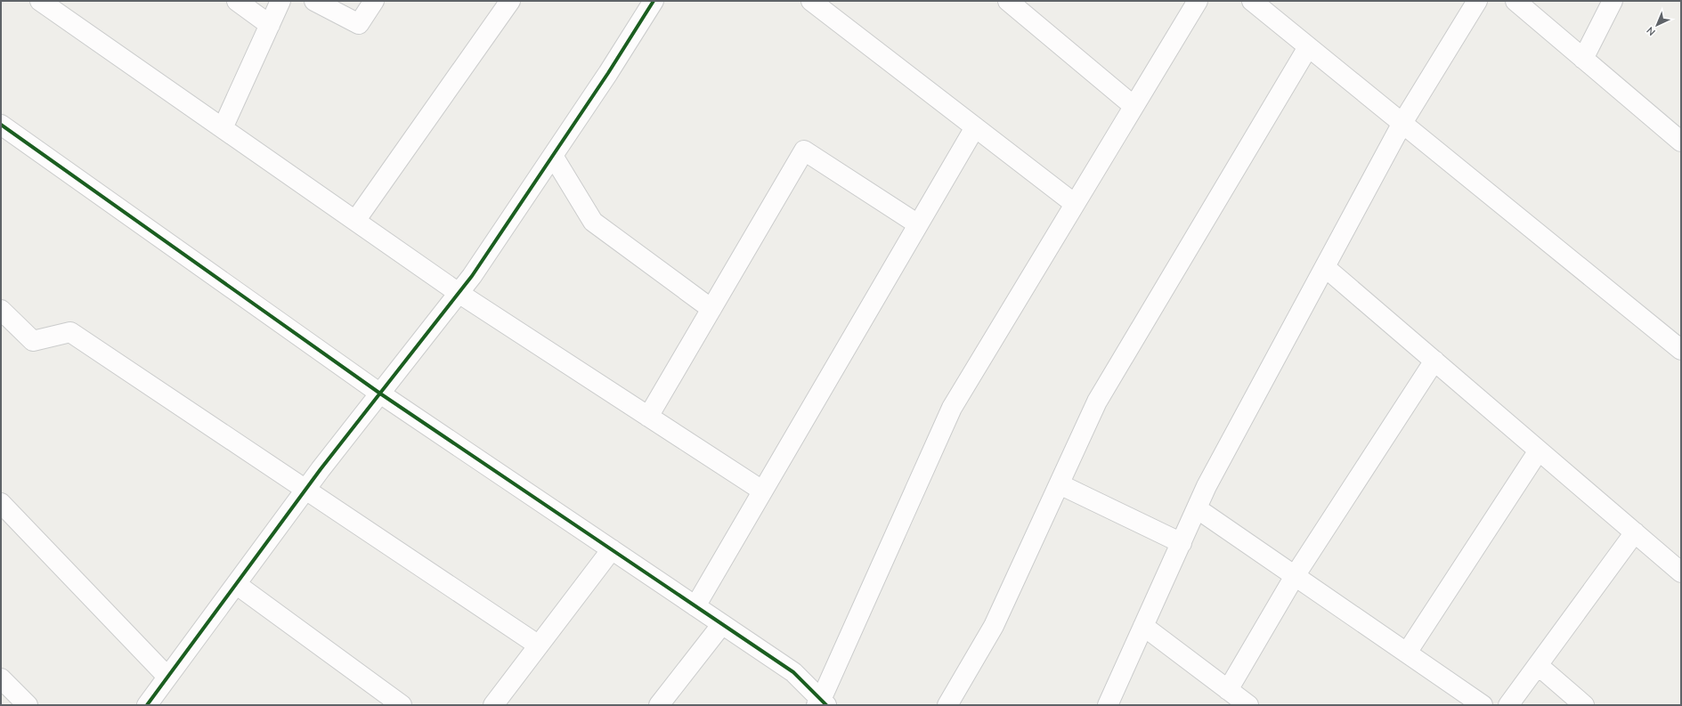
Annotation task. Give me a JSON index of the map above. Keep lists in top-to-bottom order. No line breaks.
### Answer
{"north":"bottom left"}
